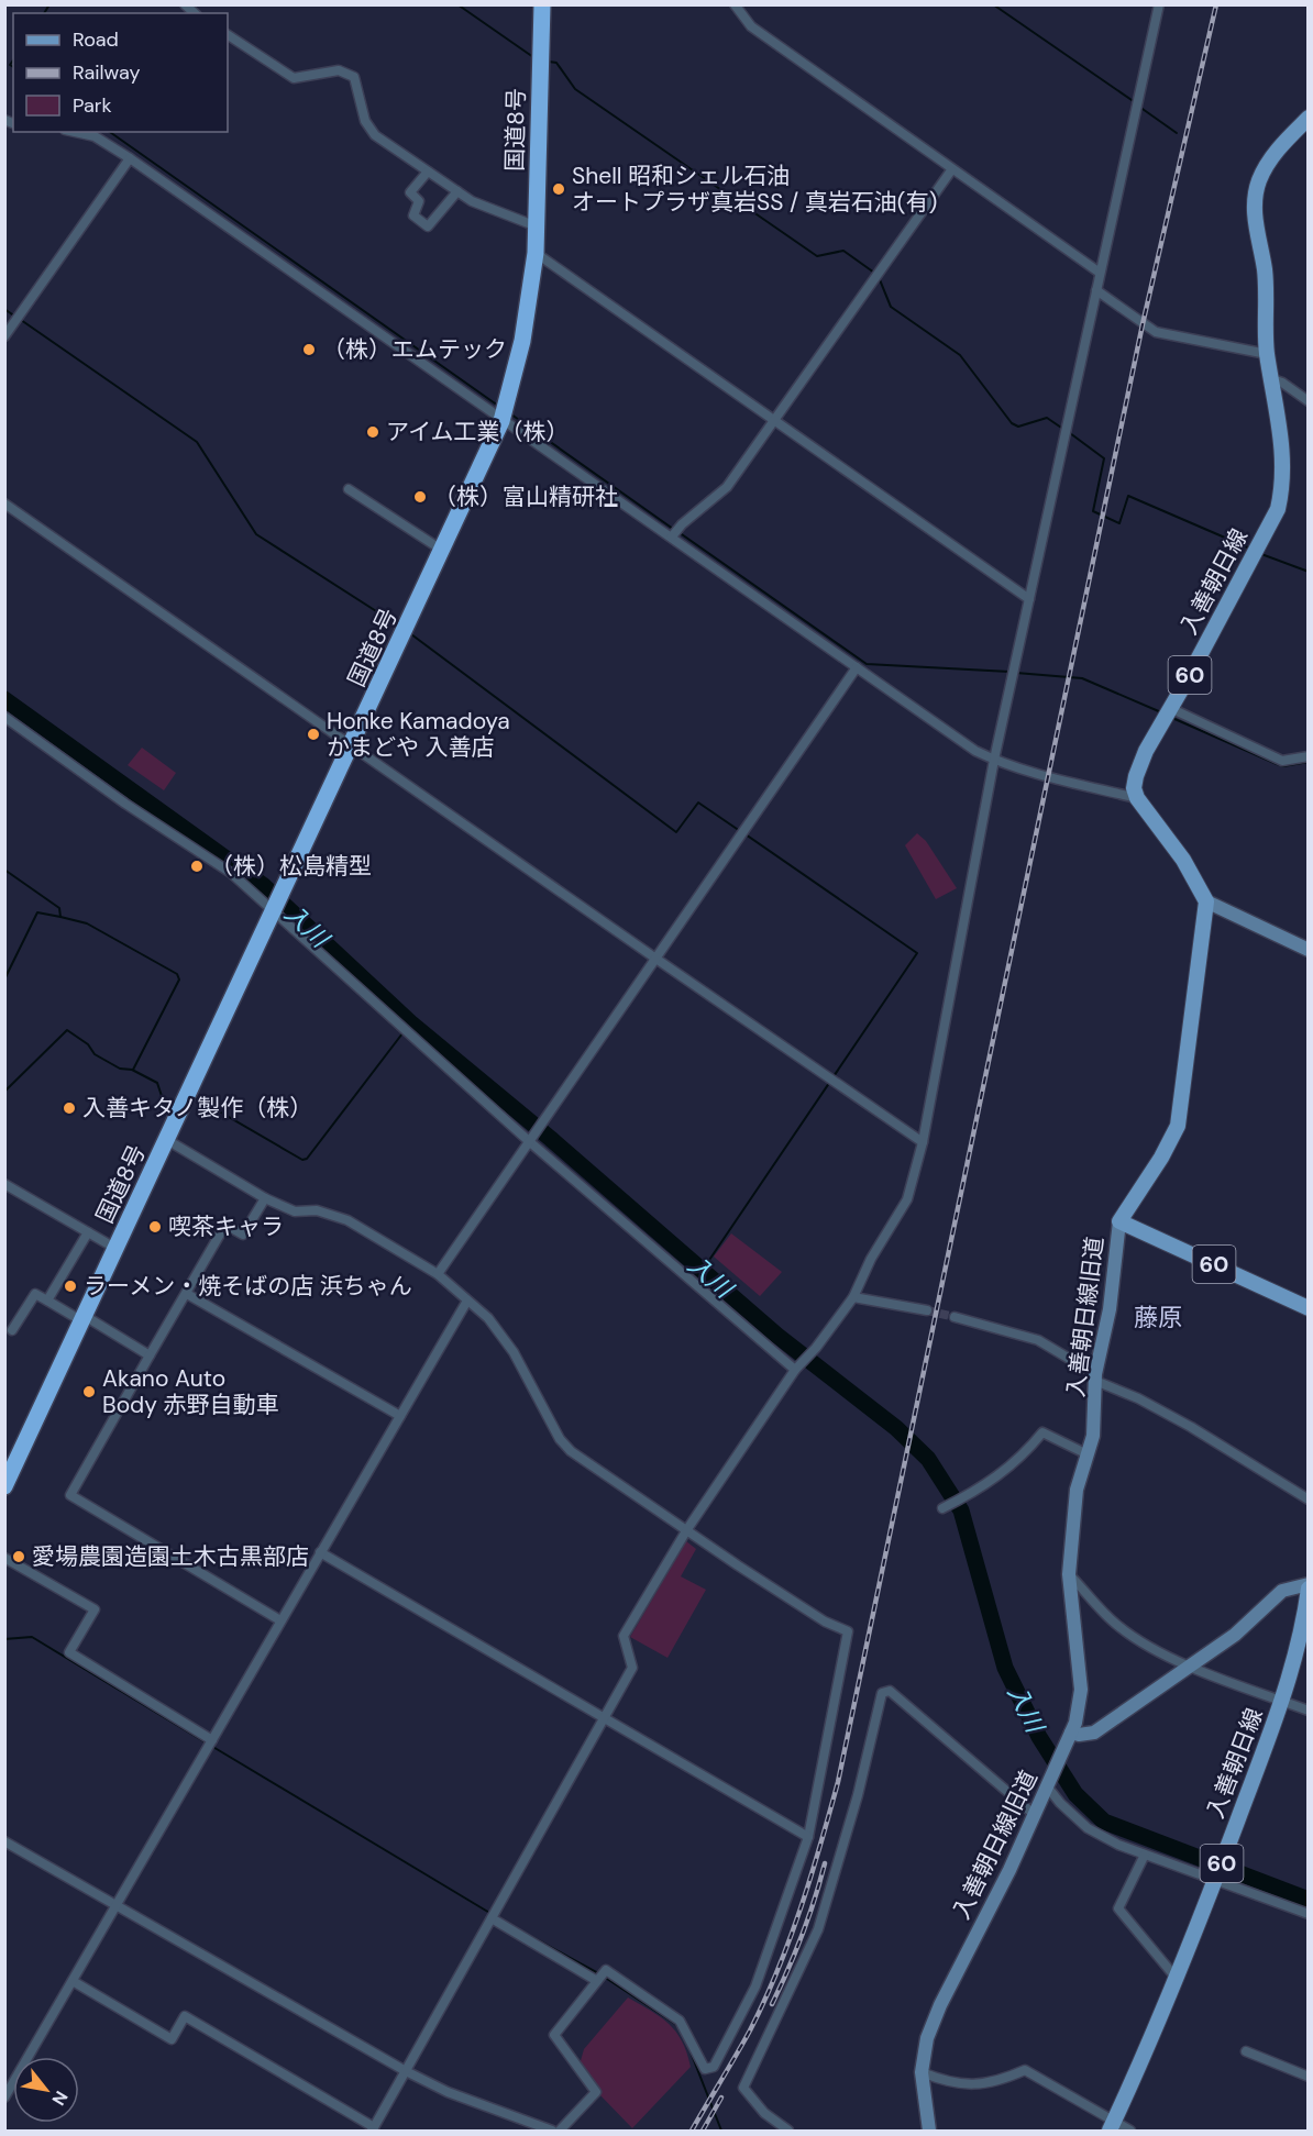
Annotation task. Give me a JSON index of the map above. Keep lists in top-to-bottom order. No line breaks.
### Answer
{"streets":{"highway":["国道8号"],"main road":["入善朝日線","60"],"street":["入善朝日線旧道"]},"crossings":[["60","入善朝日線旧道"]],"districts":["藤原"],"water":["入川"],"places":["Shell 昭和シェル石油 オートプラザ真岩SS / 真岩石油(有)","（株）エムテック","アイム工業（株）","（株）富山精研社","Honke Kamadoya かまどや 入善店","（株）松島精型","入善キタノ製作（株）","喫茶キャラ","ラーメン・焼そばの店 浜ちゃん","Akano Auto Body 赤野自動車","愛場農園造園土木古黒部店"],"legend":["Road","Railway","Park"],"north":"bottom right"}
